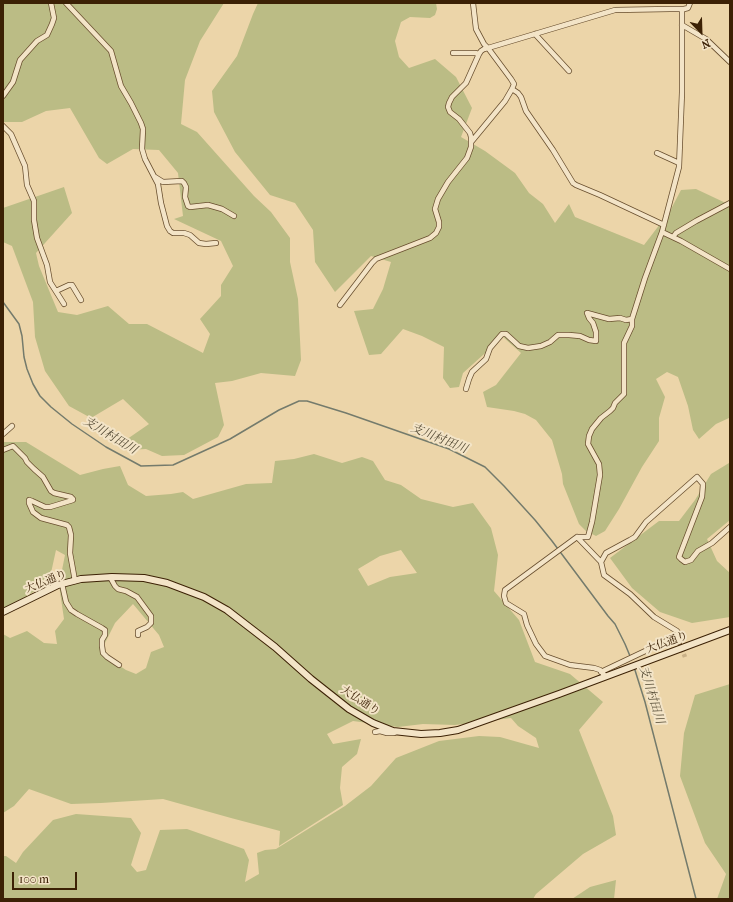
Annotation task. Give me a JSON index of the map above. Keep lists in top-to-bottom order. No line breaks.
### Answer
{"streets":{"street":["大仏通り"]},"water":["支川村田川"],"scale_bar":"100 m","north":"bottom right"}
